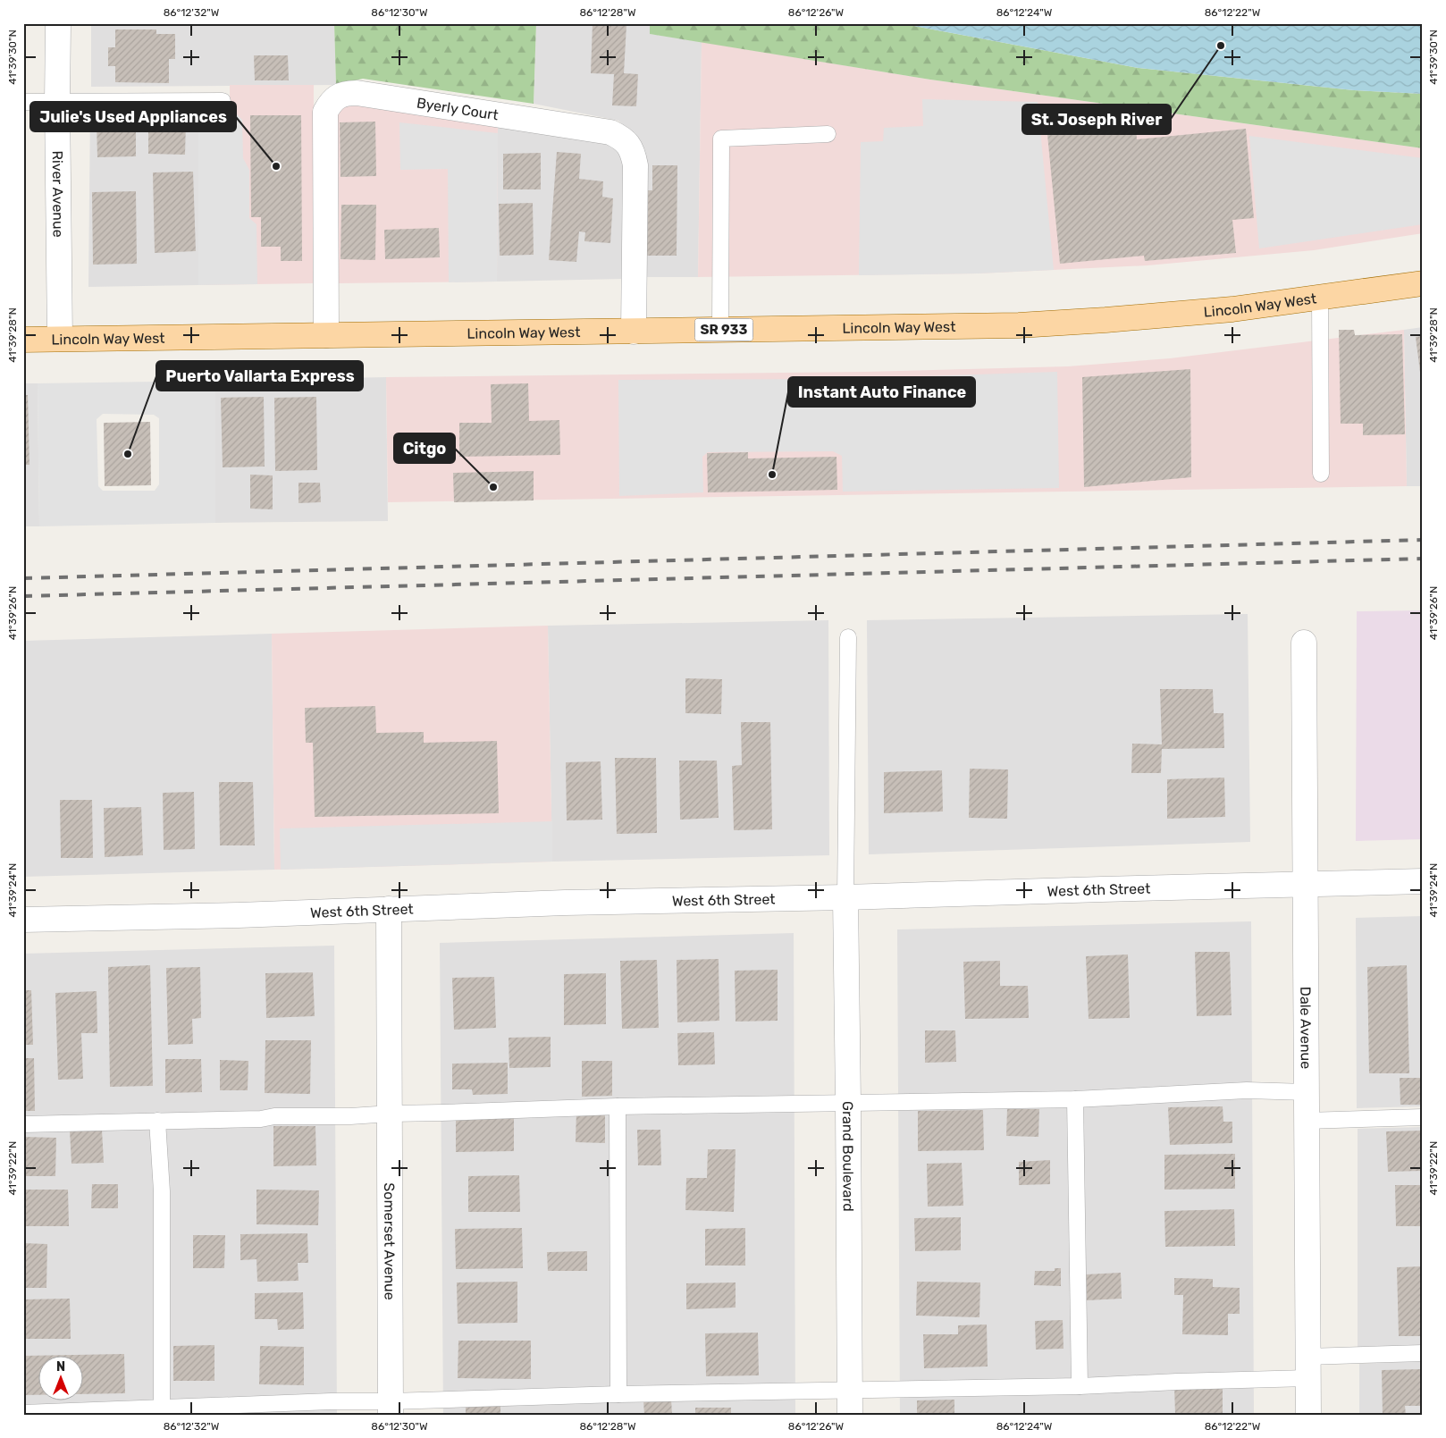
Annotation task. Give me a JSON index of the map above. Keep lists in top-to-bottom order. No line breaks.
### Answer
{"streets":{"main road":["Lincoln Way West","SR 933"],"street":["Byerly Court","River Avenue","West 6th Street","Dale Avenue","Grand Boulevard","Somerset Avenue"]},"crossings":[["Byerly Court","Lincoln Way West"],["River Avenue","Lincoln Way West"],["West 6th Street","Dale Avenue"],["West 6th Street","Grand Boulevard"],["West 6th Street","Somerset Avenue"]],"places":["St. Joseph River","Julie's Used Appliances","Puerto Vallarta Express","Instant Auto Finance","Citgo"],"north":"top","coordinates":["86°12'32\"W","86°12'30\"W","86°12'28\"W","86°12'26\"W","86°12'24\"W","86°12'22\"W","41°39'30\"N","41°39'28\"N","41°39'26\"N","41°39'24\"N","41°39'22\"N"]}
